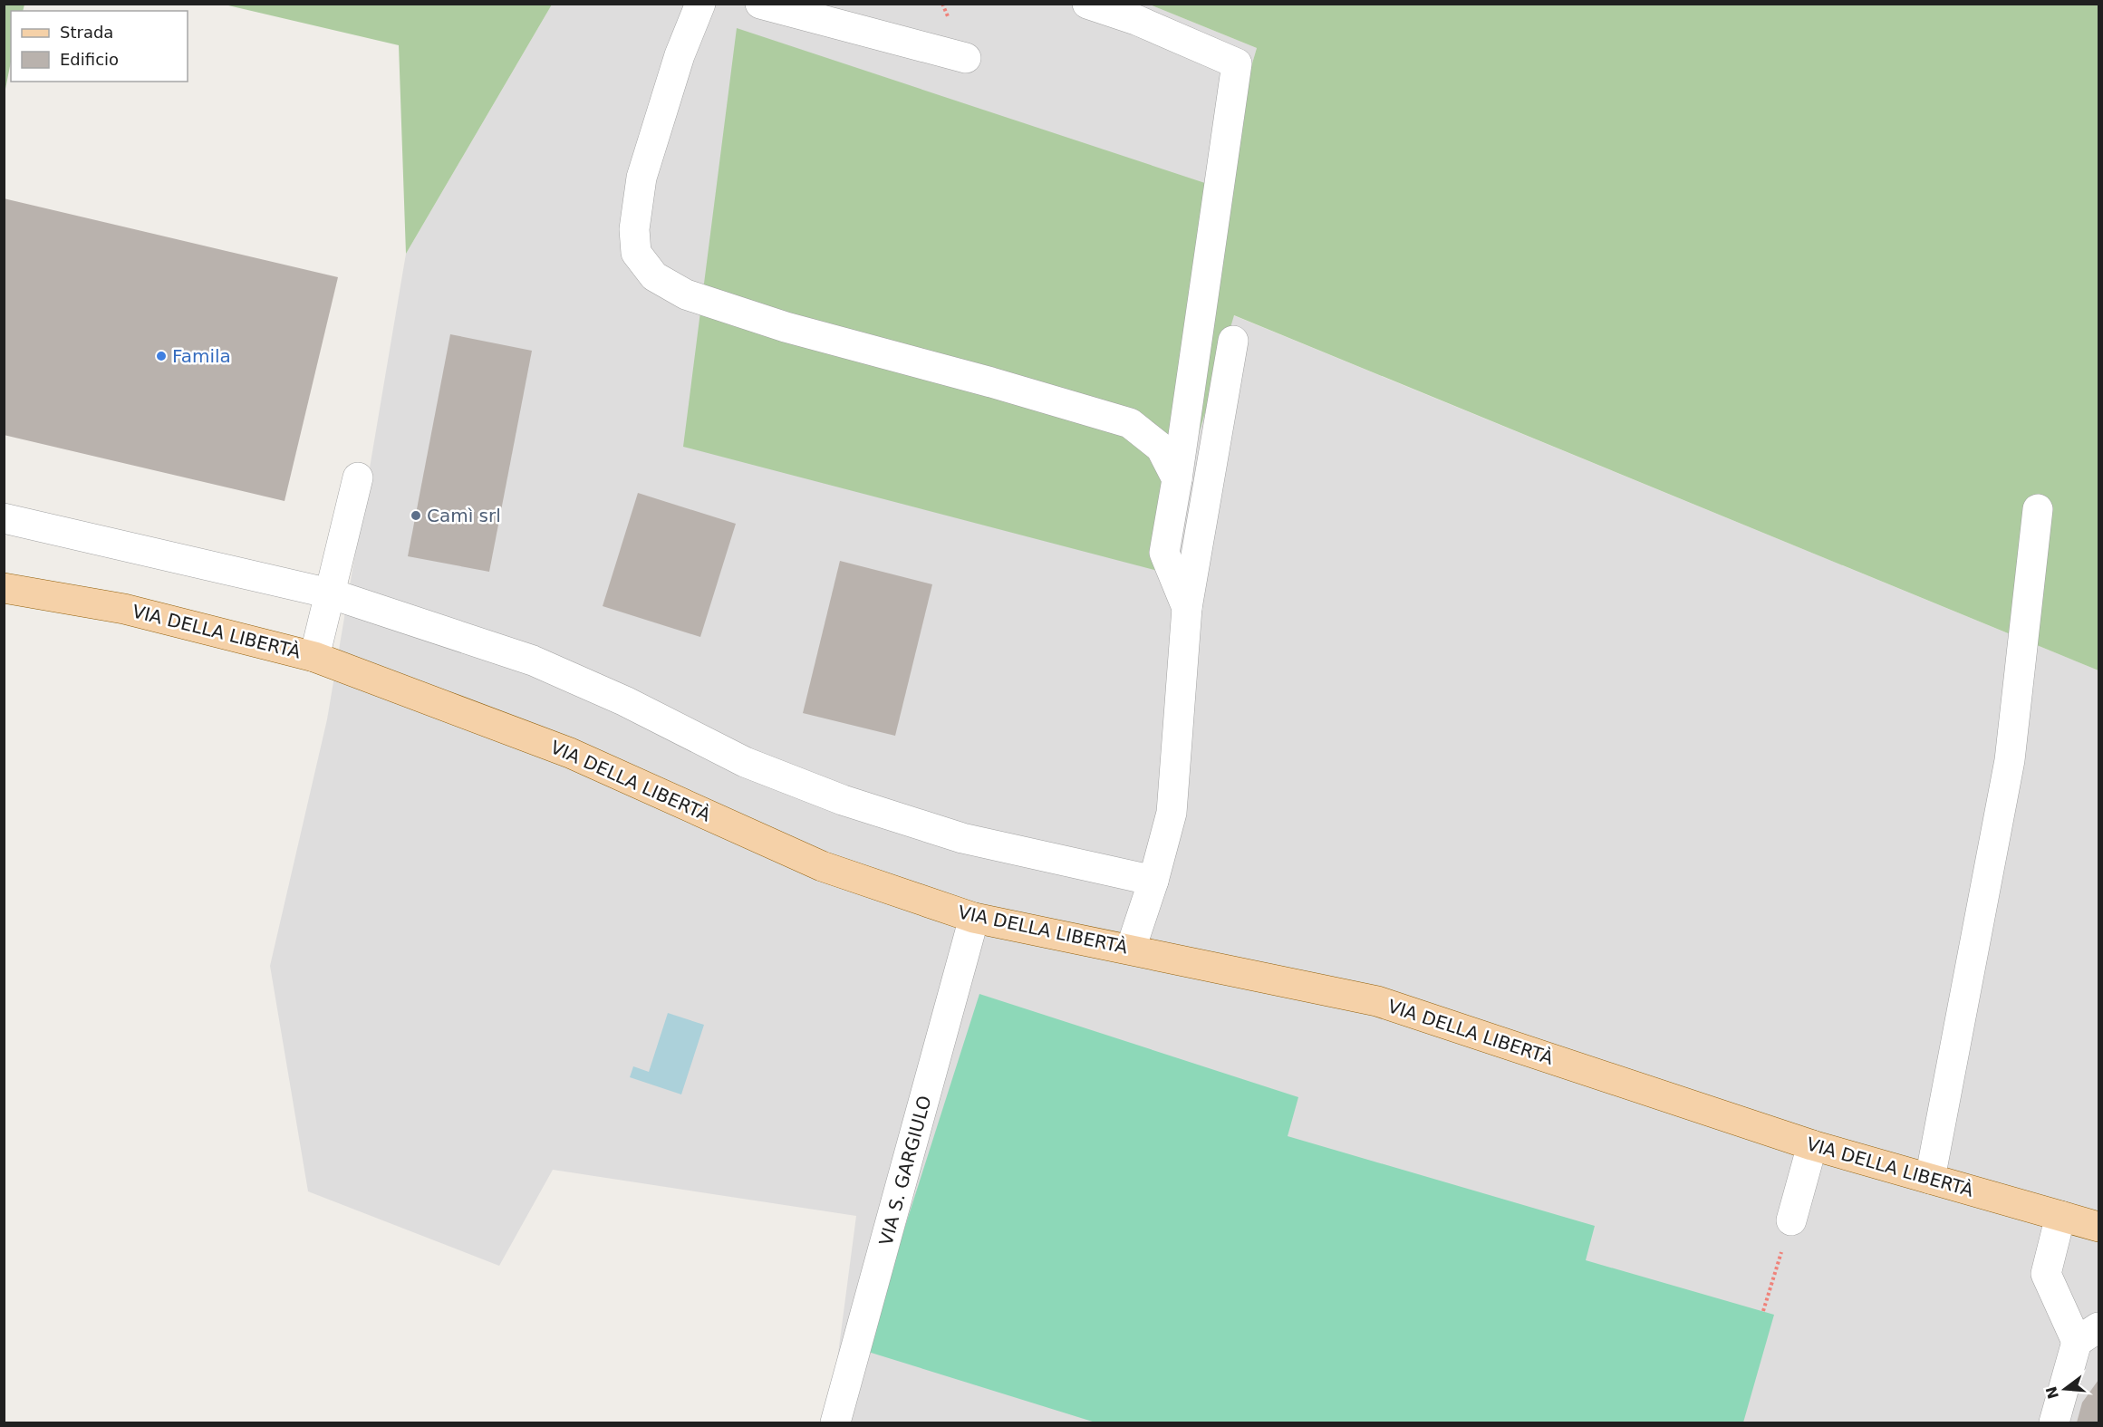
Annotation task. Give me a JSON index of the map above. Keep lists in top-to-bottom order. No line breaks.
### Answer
{"streets":{"main road":["VIA DELLA LIBERTÀ"],"street":["VIA S. GARGIULO"]},"crossings":[["VIA DELLA LIBERTÀ","VIA S. GARGIULO"]],"places":["Famila","Camì srl"],"legend":["Strada","Edificio"],"north":"left"}
